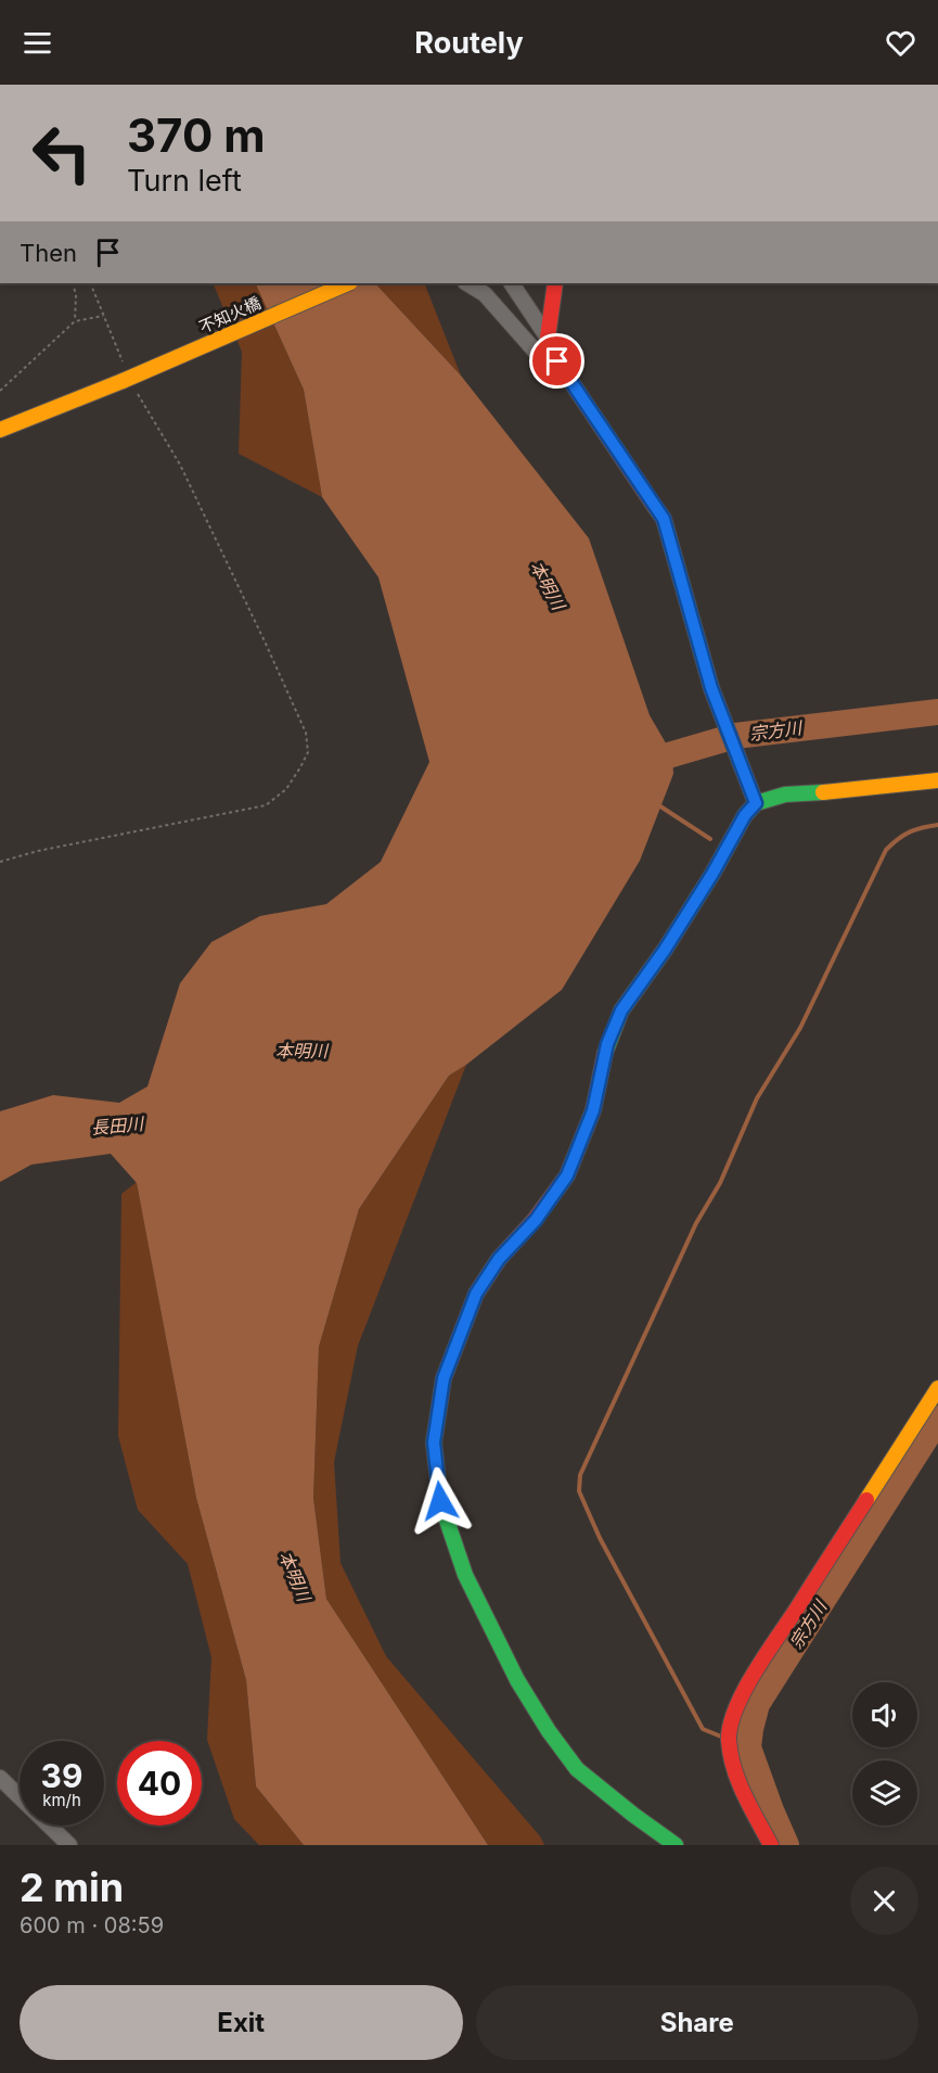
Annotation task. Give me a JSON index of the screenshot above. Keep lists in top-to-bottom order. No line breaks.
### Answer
{"streets":{"street":["不知火橋"]},"water":["本明川","宗方川","長田川"],"page":{"header":"Routely","turn":["370 m","Turn left"],"then":"Then","speed":"39 km/h","limit":"40","heading":["2 min","600 m · 08:59"],"buttons":["Exit","Share"]}}
